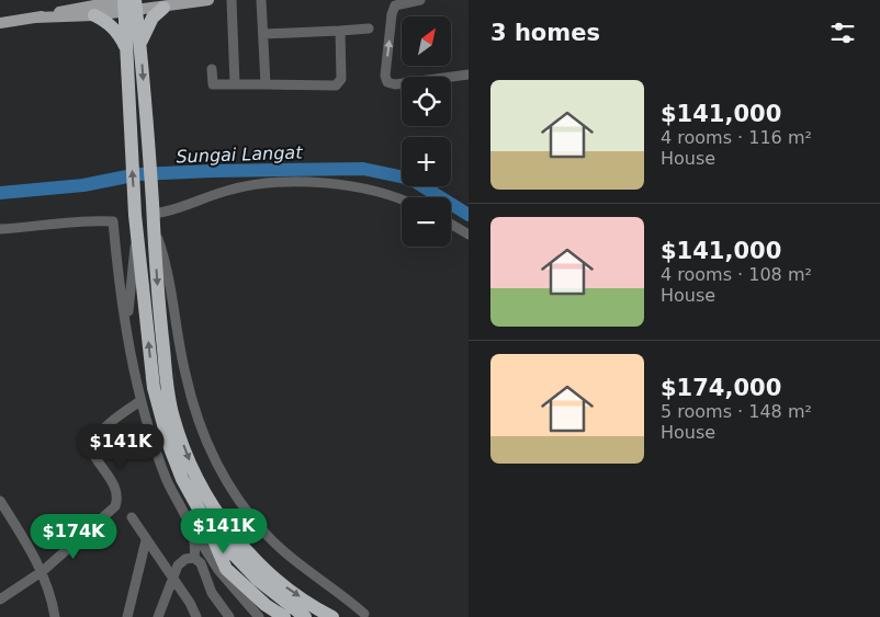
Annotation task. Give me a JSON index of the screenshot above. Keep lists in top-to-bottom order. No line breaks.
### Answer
{"water":["Sungai Langat"],"north":"top right","page":{"heading":"3 homes","map_buttons":["+","−"],"list":[{"name":"$141,000","note":"4 rooms · 116 m² · House"},{"name":"$141,000","note":"4 rooms · 108 m² · House"},{"name":"$174,000","note":"5 rooms · 148 m² · House"}],"price":["$141K","$141K","$174K"]}}
